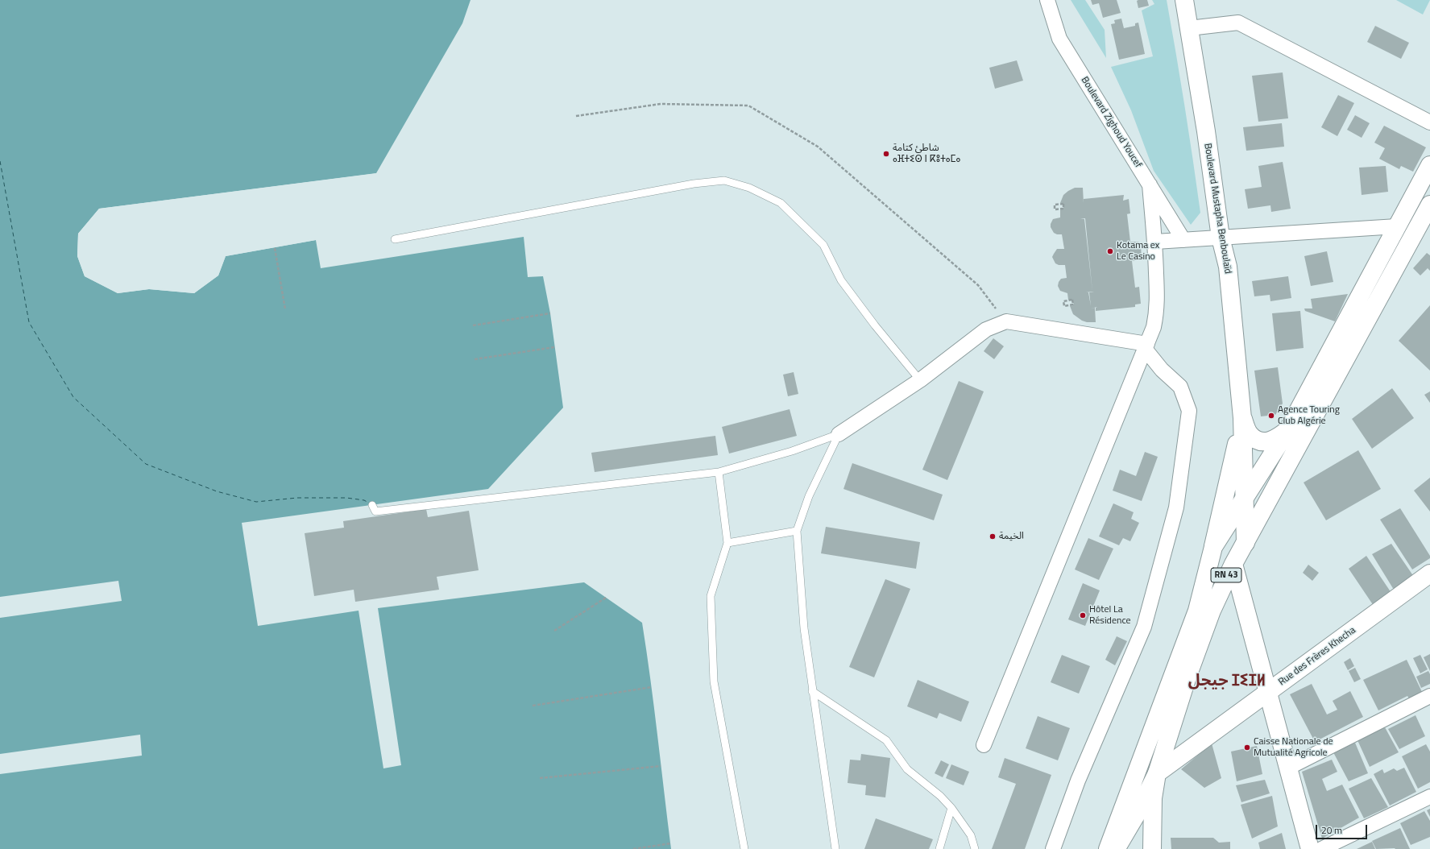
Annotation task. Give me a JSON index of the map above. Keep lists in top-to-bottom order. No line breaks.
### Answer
{"streets":{"main road":["Boulevard Mustapha Benboulaïd","RN 43","Rue des Frères Khecha"],"street":["Boulevard Zighoud Youcef"]},"districts":["جيجل ⵊⵉⵊⵍ"],"places":["شاطئ كتامة ⴰⴼⵜⵉⵙ ⵏ ⴽⵓⵜⴰⵎⴰ","Kotama ex Le Casino","Agence Touring Club Algérie","الخيمة","Hôtel La Résidence","Caisse Nationale de Mutualité Agricole"],"scale_bar":"20 m"}
